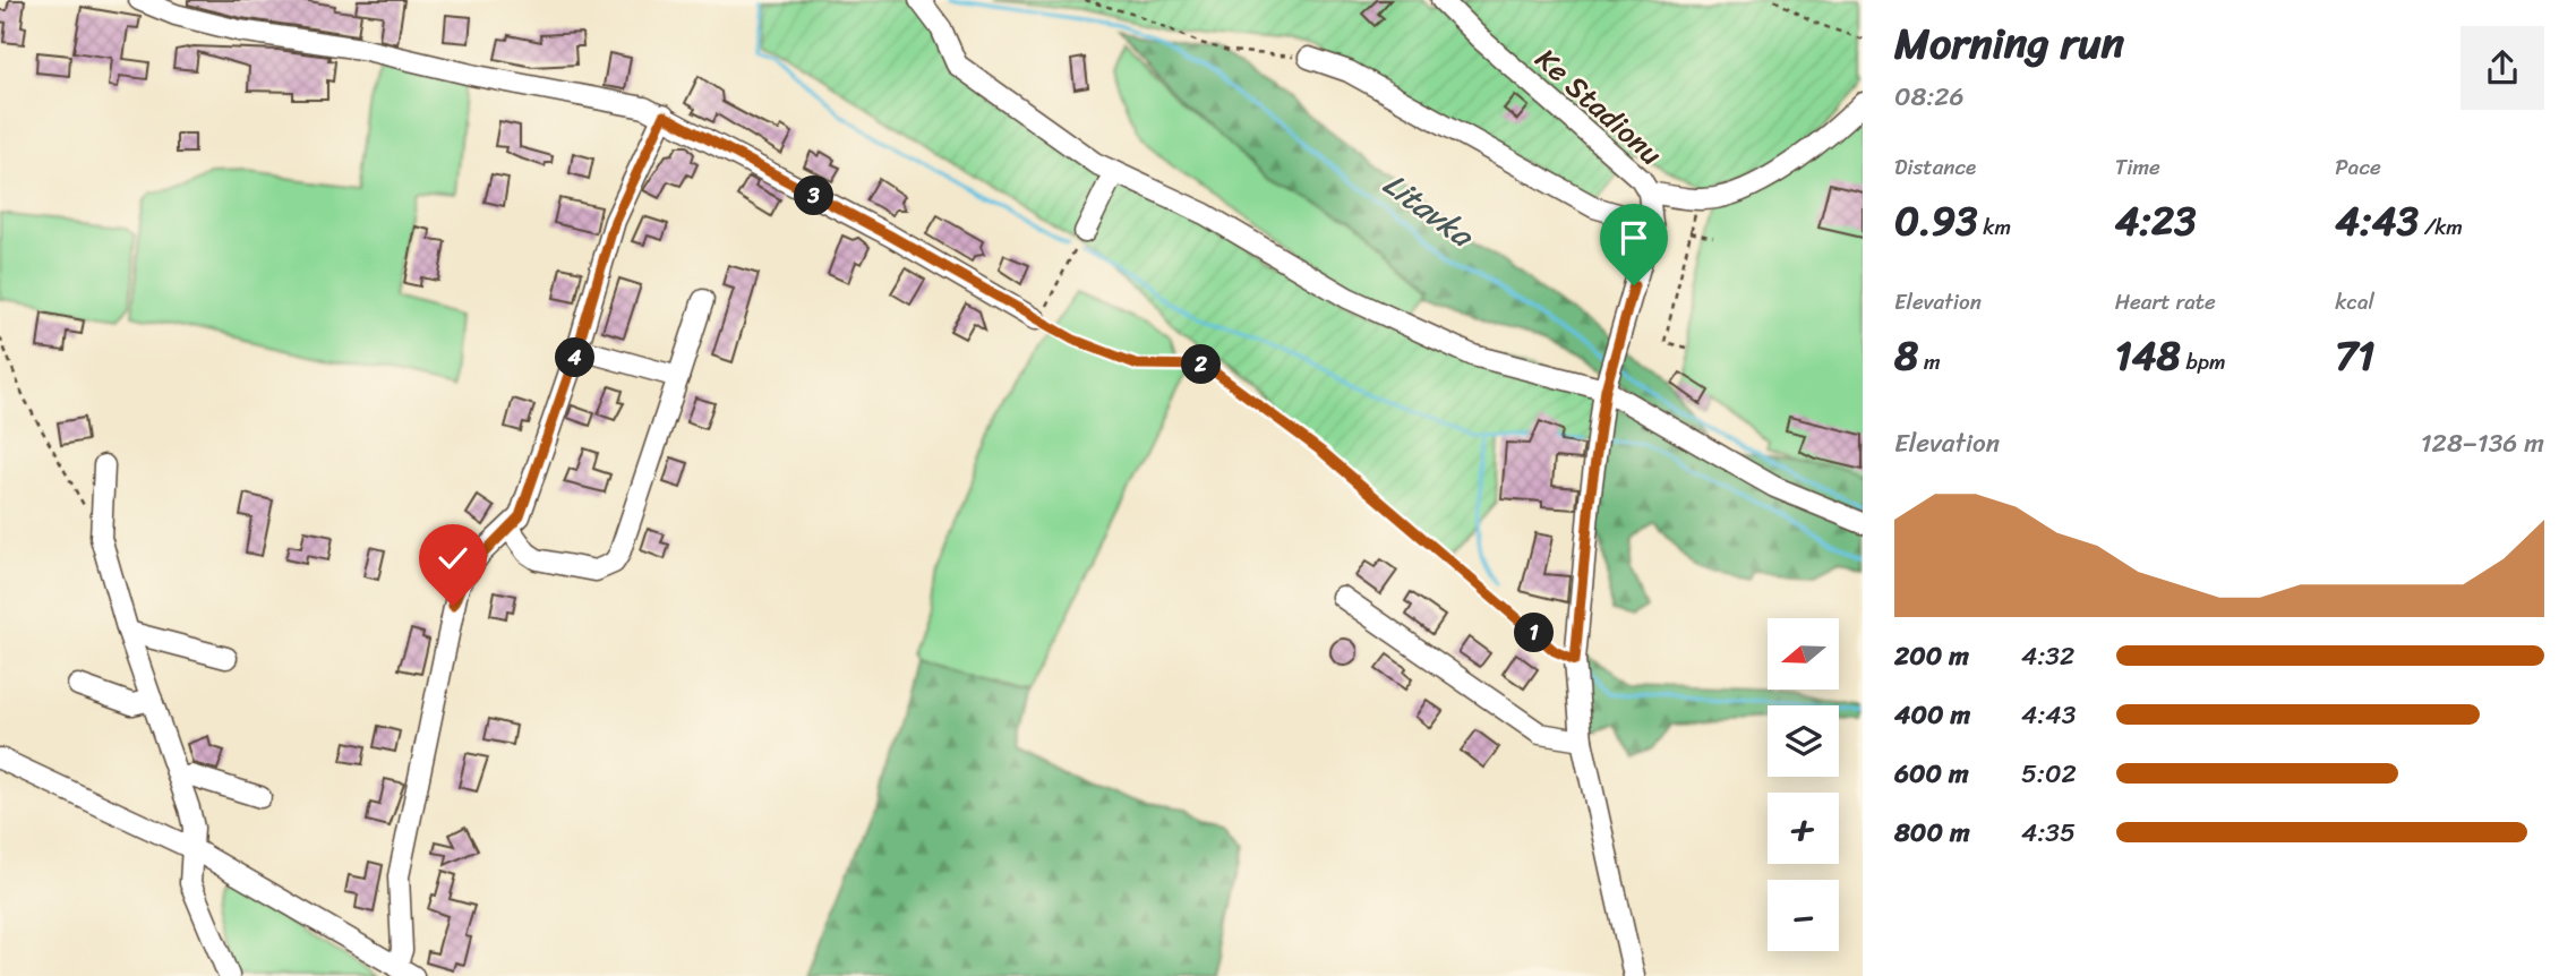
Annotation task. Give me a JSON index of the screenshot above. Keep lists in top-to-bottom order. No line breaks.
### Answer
{"streets":{"street":["Ke Stadionu"]},"water":["Litavka"],"north":"left","page":{"heading":["Morning run","08:26"],"stats":[["Distance","0.93 km"],["Time","4:23"],["Pace","4:43 /km"],["Elevation","8 m"],["Heart rate","148 bpm"],["kcal","71"]],"pins":["3","4","2","1"],"chart":["Elevation","128–136 m"],"map_buttons":["+","−"],"list":[{"name":"200 m","note":"4:32"},{"name":"400 m","note":"4:43"},{"name":"600 m","note":"5:02"},{"name":"800 m","note":"4:35"}]}}
